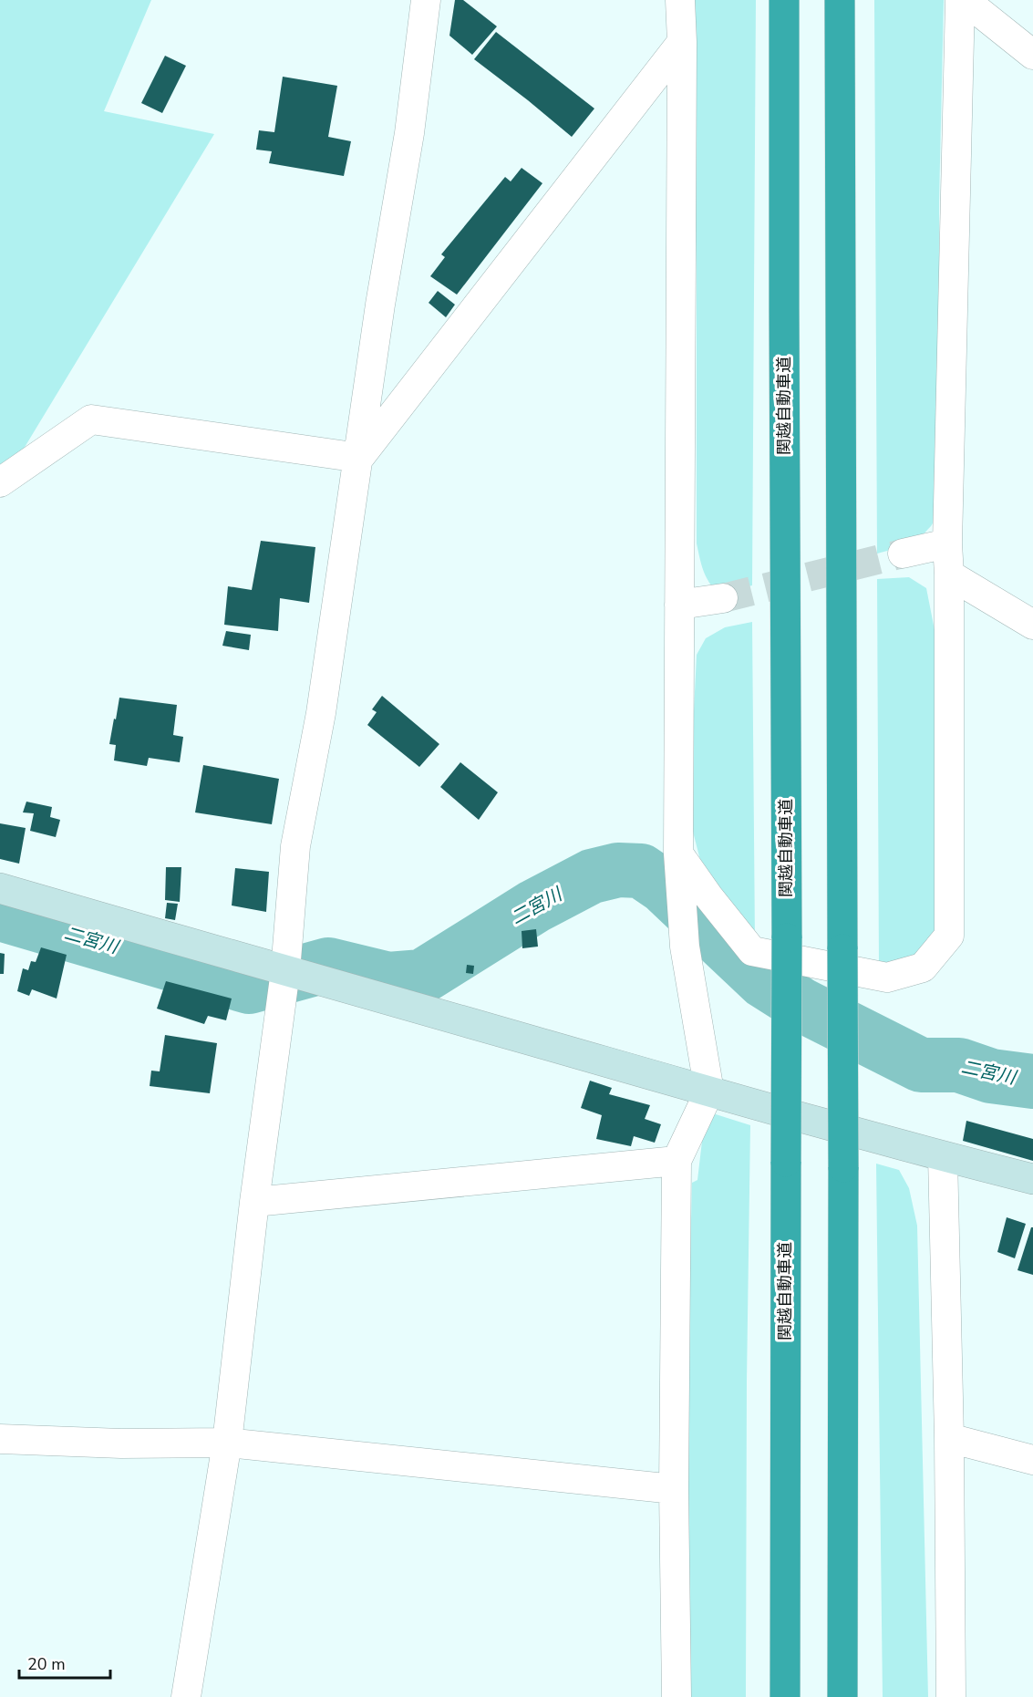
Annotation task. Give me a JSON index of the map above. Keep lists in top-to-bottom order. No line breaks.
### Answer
{"streets":{"highway":["関越自動車道"]},"water":["二宮川"],"scale_bar":"20 m"}
